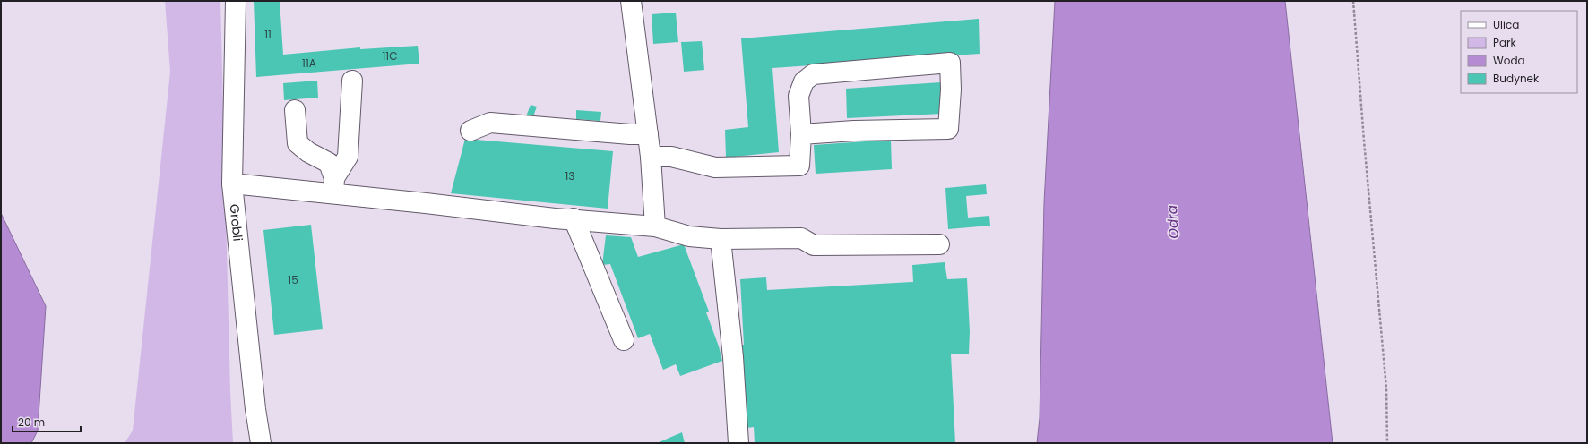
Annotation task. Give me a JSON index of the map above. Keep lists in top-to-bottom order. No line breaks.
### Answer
{"streets":{"street":["Grobli"]},"water":["Odra"],"house_numbers":["11","11C","11A","13","15"],"legend":["Ulica","Park","Woda","Budynek"],"scale_bar":"20 m"}
